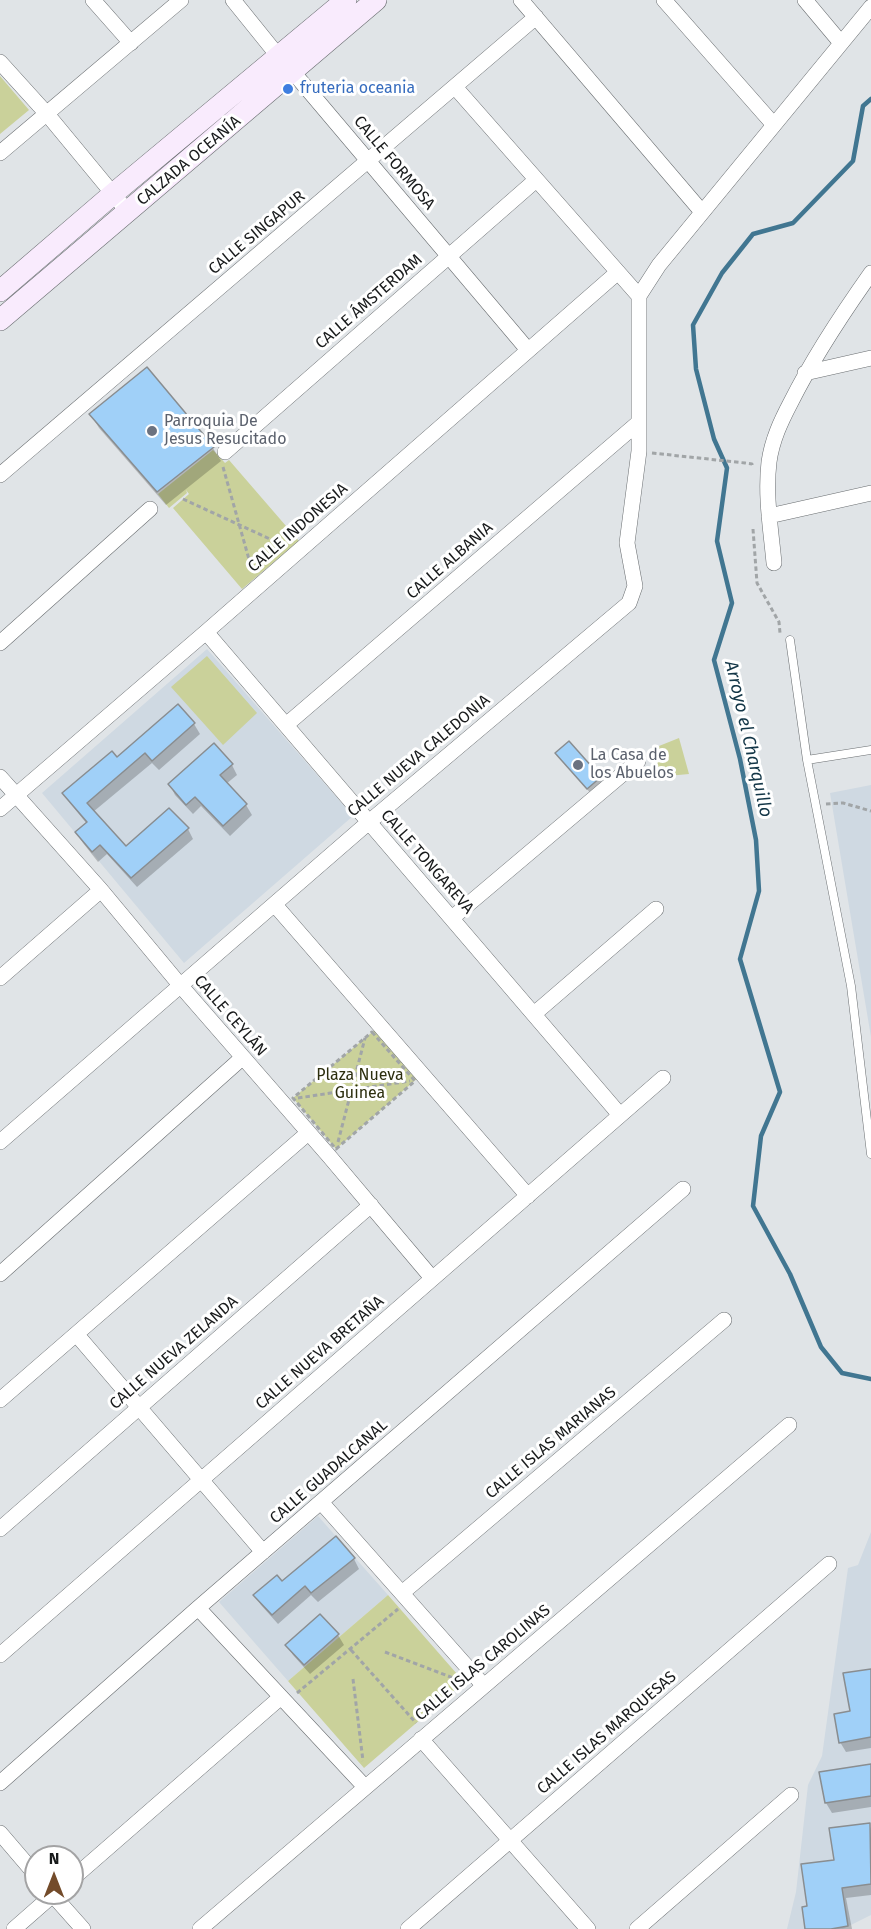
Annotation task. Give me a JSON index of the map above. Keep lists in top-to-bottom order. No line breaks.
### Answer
{"streets":{"street":["CALZADA OCEANÍA","CALLE FORMOSA","CALLE SINGAPUR","CALLE ÁMSTERDAM","CALLE INDONESIA","CALLE ALBANIA","CALLE NUEVA CALEDONIA","CALLE TONGAREVA","CALLE CEYLÁN","CALLE NUEVA ZELANDA","CALLE NUEVA BRETAÑA","CALLE ISLAS MARIANAS","CALLE GUADALCANAL","CALLE ISLAS CAROLINAS","CALLE ISLAS MARQUESAS"]},"crossings":[["CALZADA OCEANÍA","CALLE FORMOSA"],["CALLE FORMOSA","CALLE SINGAPUR"],["CALLE FORMOSA","CALLE ÁMSTERDAM"],["CALLE FORMOSA","CALLE INDONESIA"],["CALLE INDONESIA","CALLE TONGAREVA"],["CALLE INDONESIA","CALLE CEYLÁN"],["CALLE ALBANIA","CALLE NUEVA CALEDONIA"],["CALLE ALBANIA","CALLE TONGAREVA"],["CALLE NUEVA CALEDONIA","CALLE TONGAREVA"],["CALLE NUEVA CALEDONIA","CALLE CEYLÁN"],["CALLE TONGAREVA","CALLE NUEVA BRETAÑA"],["CALLE CEYLÁN","CALLE NUEVA ZELANDA"],["CALLE CEYLÁN","CALLE NUEVA BRETAÑA"]],"water":["Arroyo el Charquillo"],"parks":["Plaza Nueva Guinea"],"places":["fruteria oceania","Parroquia De Jesus Resucitado","La Casa de los Abuelos"],"north":"top"}
